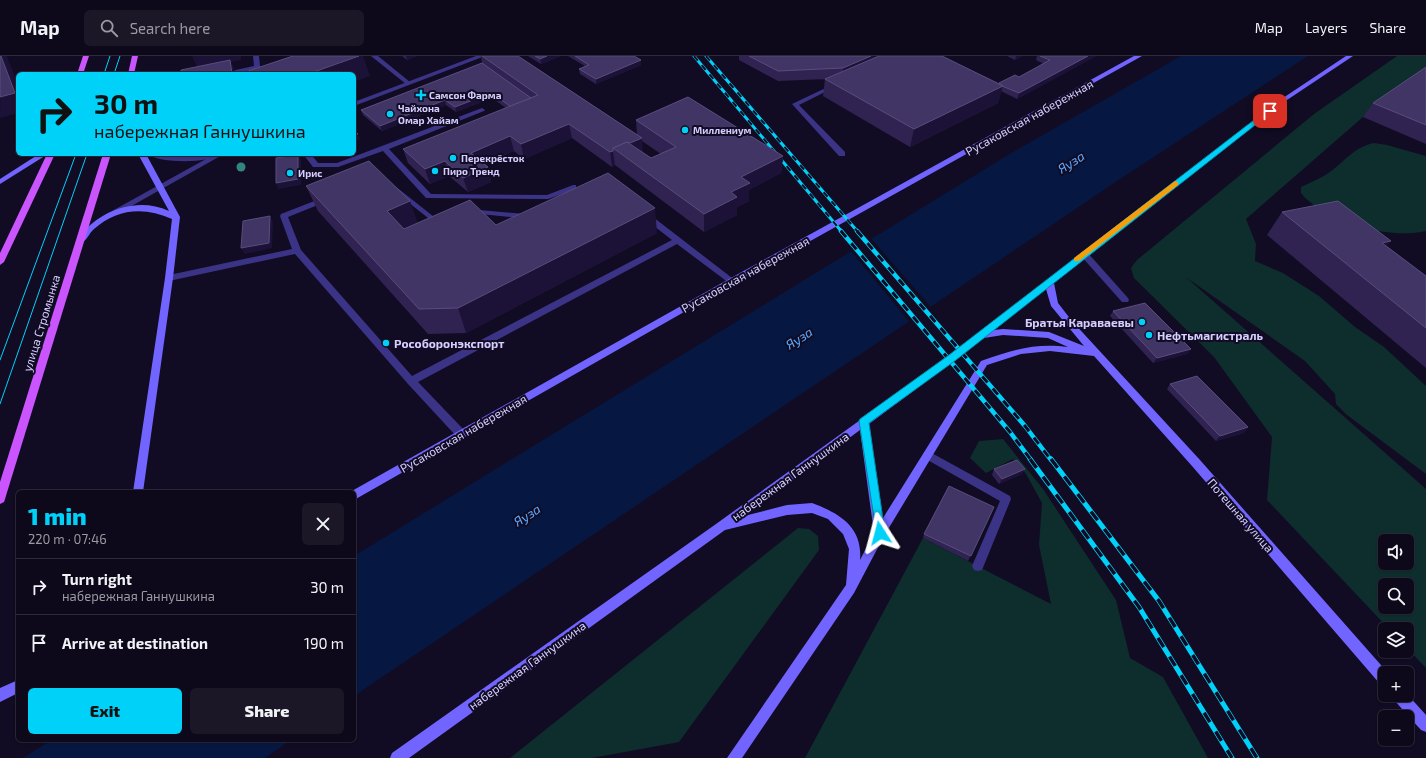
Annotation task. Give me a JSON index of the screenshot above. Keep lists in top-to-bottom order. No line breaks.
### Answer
{"streets":{"main road":["Русаковская набережная","улица Стромынка","набережная Ганнушкина","Потешная улица"]},"crossings":[["набережная Ганнушкина","Потешная улица"]],"water":["Яуза"],"places":{"health":["Самсон Фарма"],"other":["Чайхона Омар Хайам","Миллениум","Перекрёсток","Пиро Тренд","Ирис","Братья Караваевы","Нефтьмагистраль","Рособоронэкспорт"]},"page":{"header":"Map","search":"Search here","nav":["Map","Layers","Share"],"turn":["30 m","набережная Ганнушкина"],"heading":["1 min","220 m · 07:46"],"map_buttons":["+","−"],"list":[{"name":"Turn right","note":"набережная Ганнушкина","value":"30 m"},{"name":"Arrive at destination","value":"190 m"}],"buttons":["Exit","Share"]}}
